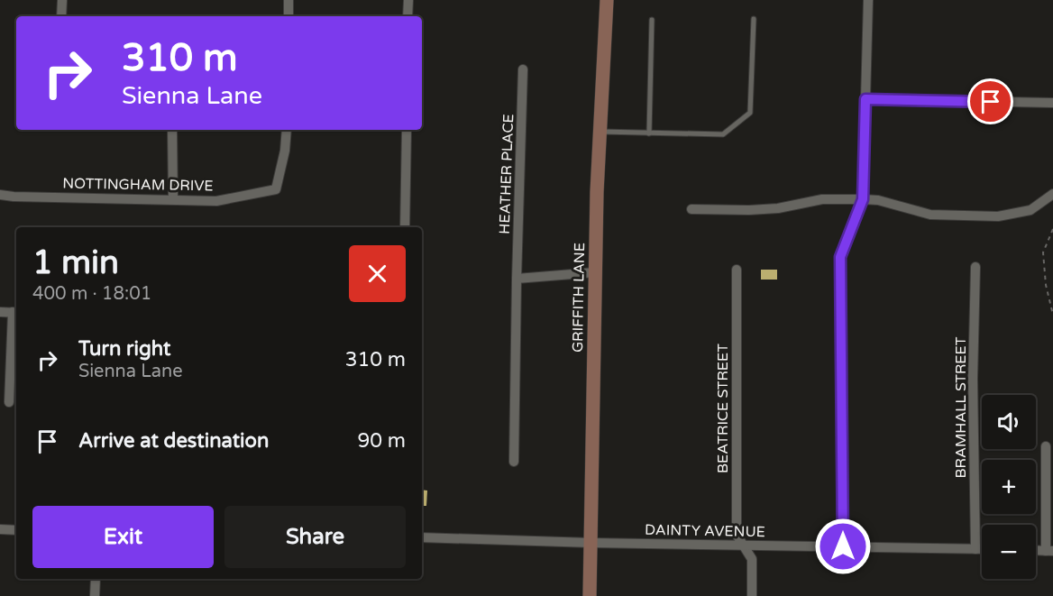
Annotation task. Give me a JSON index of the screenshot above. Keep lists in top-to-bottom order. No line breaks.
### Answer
{"streets":{"street":["HEATHER PLACE","NOTTINGHAM DRIVE","GRIFFITH LANE","BRAMHALL STREET","BEATRICE STREET","DAINTY AVENUE"]},"crossings":[["GRIFFITH LANE","DAINTY AVENUE"],["BRAMHALL STREET","DAINTY AVENUE"],["BEATRICE STREET","DAINTY AVENUE"]],"page":{"turn":["310 m","Sienna Lane"],"heading":["1 min","400 m · 18:01"],"list":[{"name":"Turn right","note":"Sienna Lane","value":"310 m"},{"name":"Arrive at destination","value":"90 m"}],"map_buttons":["+","−"],"buttons":["Exit","Share"]}}
